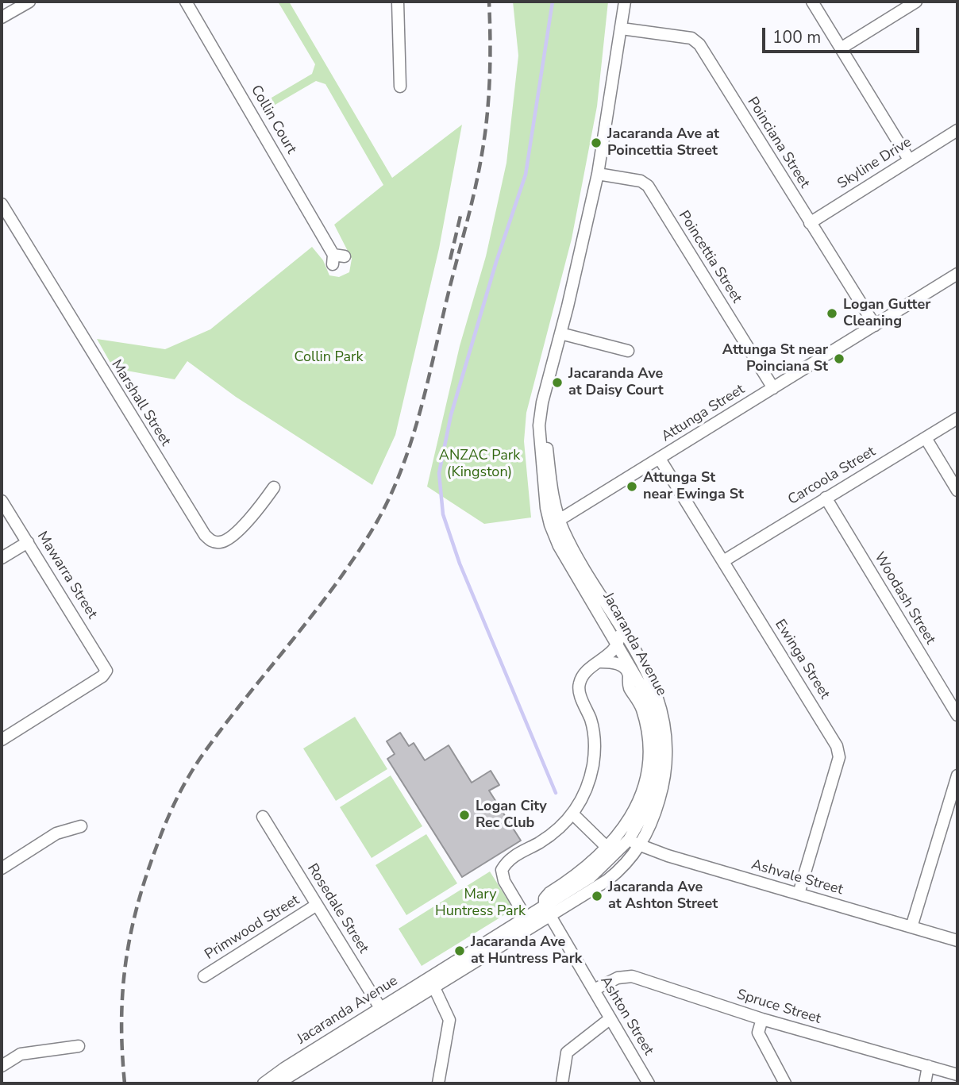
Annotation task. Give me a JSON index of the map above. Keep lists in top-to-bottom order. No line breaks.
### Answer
{"streets":{"street":["Collin Court","Poinciana Street","Skyline Drive","Poincettia Street","Marshall Street","Attunga Street","Carcoola Street","Mawarra Street","Woodash Street","Jacaranda Avenue","Ewinga Street","Ashvale Street","Rosedale Street","Primwood Street","Spruce Street","Ashton Street"]},"crossings":[["Poinciana Street","Skyline Drive"],["Poinciana Street","Attunga Street"],["Poinciana Street","Jacaranda Avenue"],["Poincettia Street","Attunga Street"],["Poincettia Street","Jacaranda Avenue"],["Attunga Street","Jacaranda Avenue"],["Attunga Street","Ewinga Street"],["Carcoola Street","Woodash Street"],["Carcoola Street","Ewinga Street"],["Jacaranda Avenue","Ashvale Street"],["Jacaranda Avenue","Rosedale Street"],["Jacaranda Avenue","Ashton Street"],["Ewinga Street","Ashvale Street"],["Rosedale Street","Primwood Street"],["Spruce Street","Ashton Street"]],"parks":["Collin Park","ANZAC Park (Kingston)","Mary Huntress Park"],"places":["Jacaranda Ave at Poincettia Street","Logan Gutter Cleaning","Attunga St near Poinciana St","Jacaranda Ave at Daisy Court","Attunga St near Ewinga St","Logan City Rec Club","Jacaranda Ave at Ashton Street","Jacaranda Ave at Huntress Park"],"scale_bar":"100 m"}
